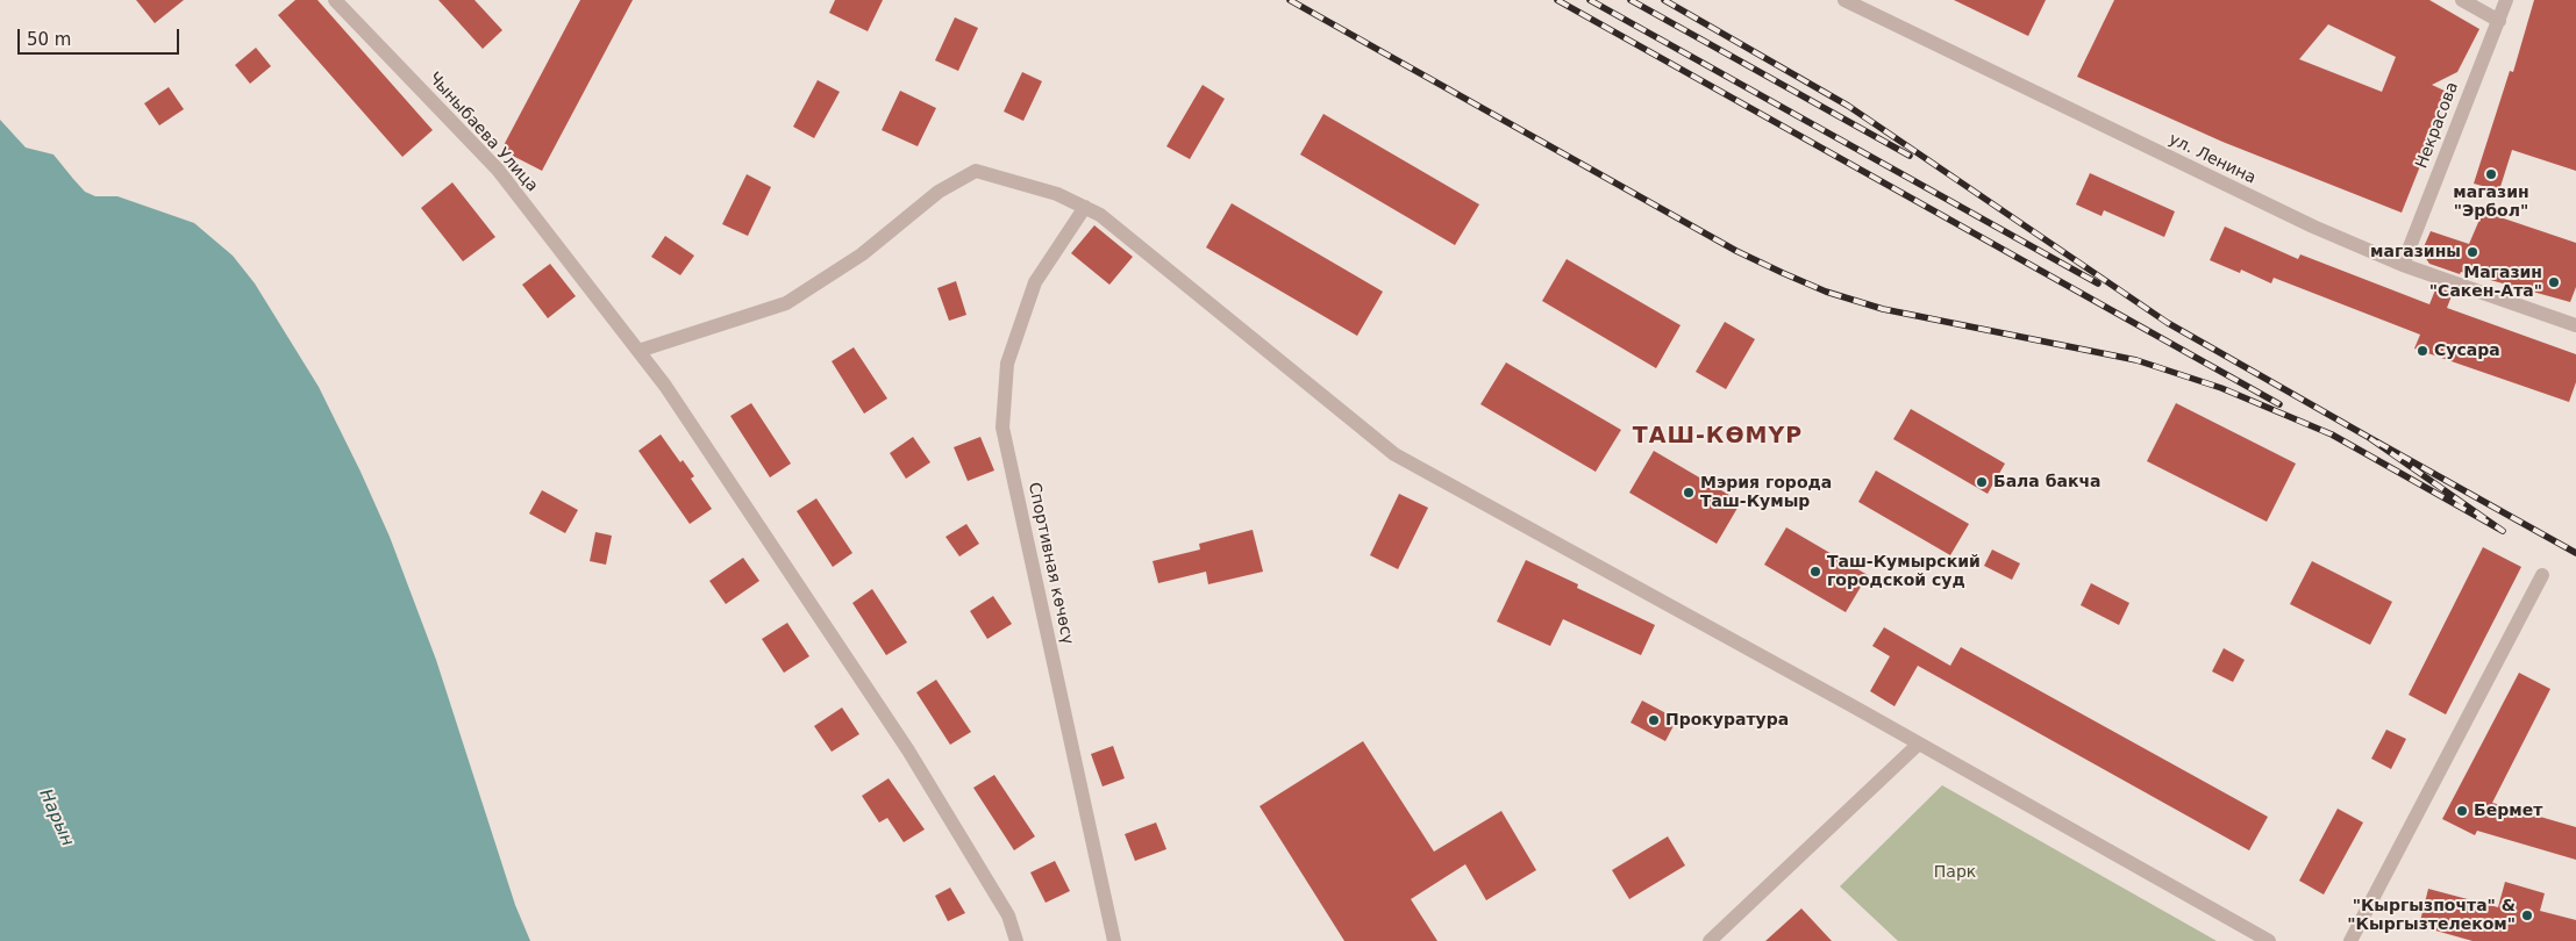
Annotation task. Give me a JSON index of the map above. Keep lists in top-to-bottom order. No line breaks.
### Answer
{"streets":{"street":["Некрасова","Чыныбаева Улица","ул. Ленина","Спортивная көчөсү"]},"crossings":[["Некрасова","ул. Ленина"]],"districts":["ТАШ-КӨМҮР"],"water":["Нарын"],"parks":["Парк"],"places":["магазин \"Эрбол\"","магазины","Магазин \"Сакен-Ата\"","Сусара","Бала бакча","Мэрия города Таш-Кумыр","Таш-Кумырский городской суд","Прокуратура","Бермет","\"Кыргызпочта\" & \"Кыргызтелеком\""],"scale_bar":"50 m"}
